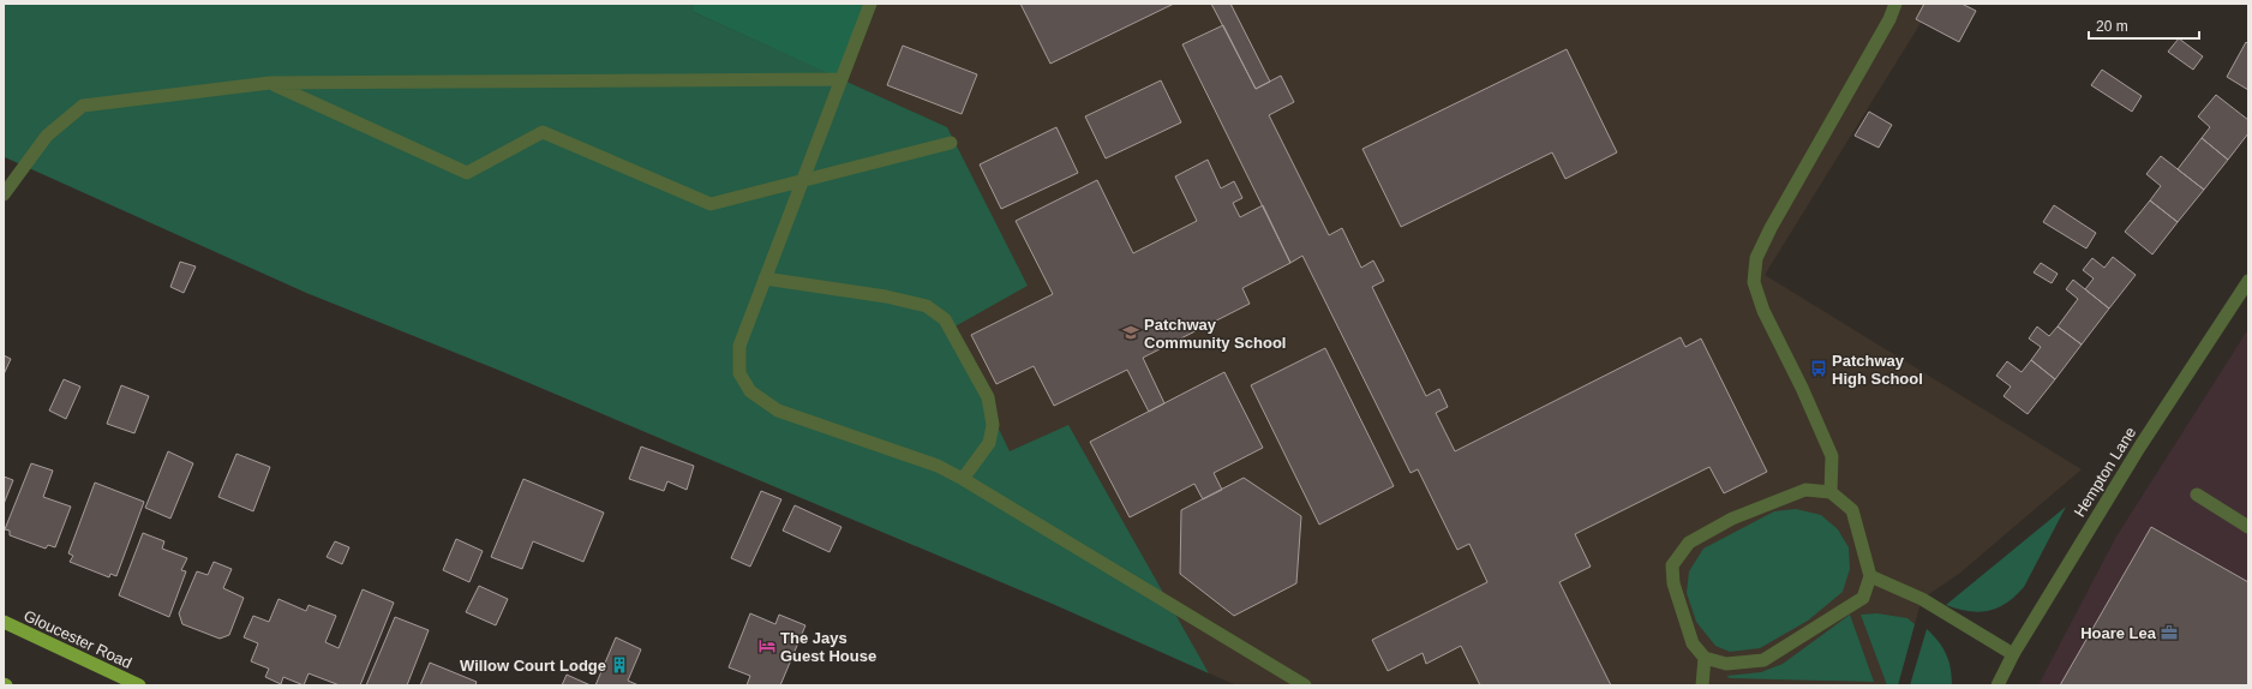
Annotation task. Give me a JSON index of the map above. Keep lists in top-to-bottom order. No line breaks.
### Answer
{"streets":{"main road":["Gloucester Road"],"street":["Hempton Lane"]},"places":{"school or university":["Patchway Community School"],"bus stop":["Patchway High School"],"office":["Hoare Lea"],"hotel":["The Jays Guest House"],"building":["Willow Court Lodge"]},"scale_bar":"20 m"}
